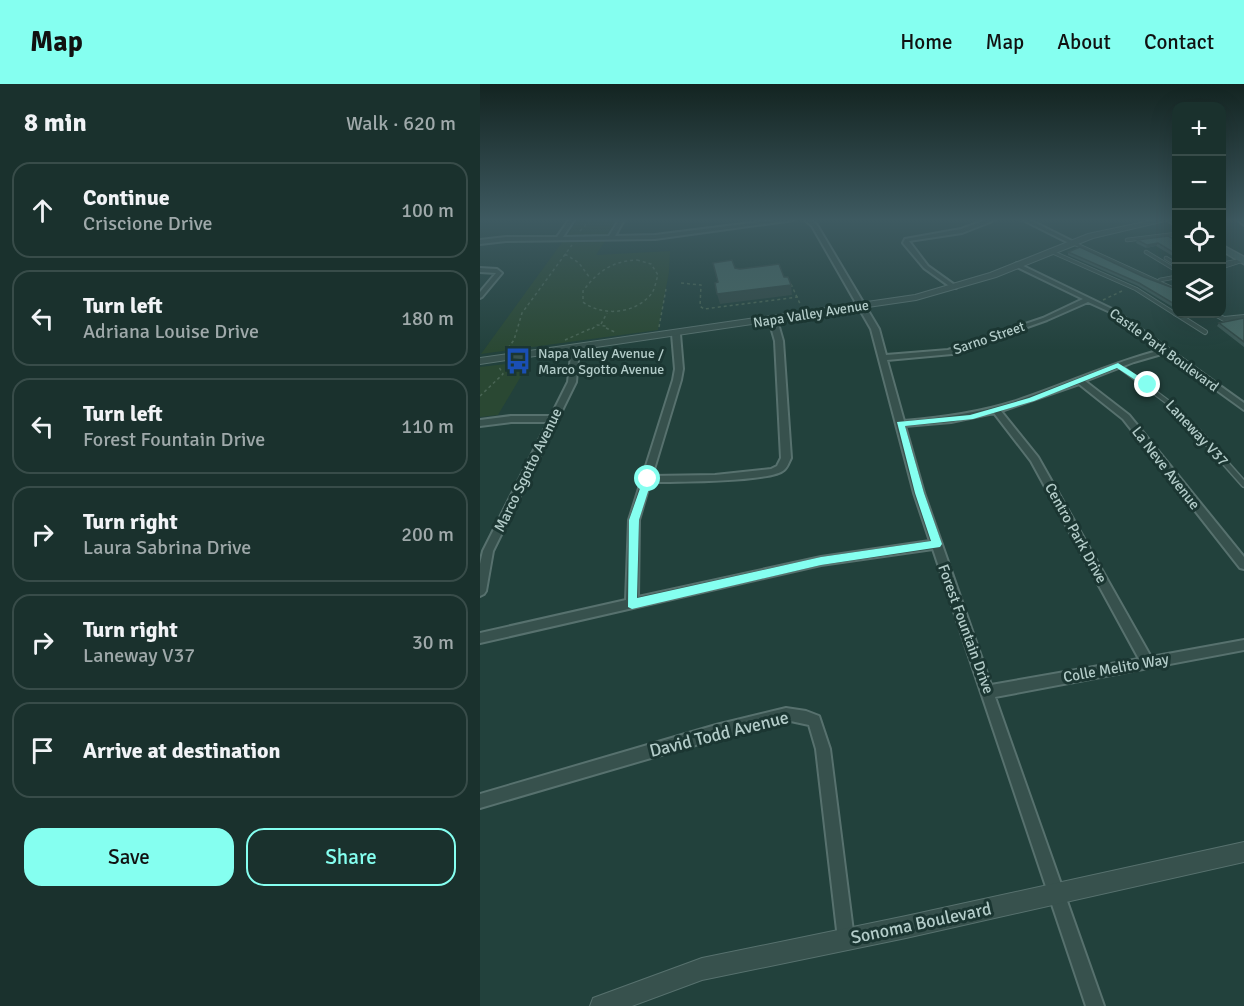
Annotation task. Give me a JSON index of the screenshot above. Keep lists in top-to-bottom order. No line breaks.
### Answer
{"streets":{"street":["Napa Valley Avenue","Sarno Street","Castle Park Boulevard","La Neve Avenue","Marco Sgotto Avenue","Centro Park Drive","Forest Fountain Drive","Colle Melito Way","David Todd Avenue","Sonoma Boulevard"],"lane":["Laneway V37"]},"crossings":[["Napa Valley Avenue","Castle Park Boulevard"],["Napa Valley Avenue","Marco Sgotto Avenue"],["Napa Valley Avenue","Forest Fountain Drive"],["Sarno Street","Castle Park Boulevard"],["Sarno Street","Forest Fountain Drive"],["Centro Park Drive","Colle Melito Way"],["Forest Fountain Drive","Colle Melito Way"],["Forest Fountain Drive","Sonoma Boulevard"],["David Todd Avenue","Sonoma Boulevard"]],"places":{"bus stop":["Napa Valley Avenue / Marco Sgotto Avenue"]},"page":{"header":"Map","nav":["Home","Map","About","Contact"],"heading":["8 min","Walk · 620 m"],"map_buttons":["+","−"],"list":[["Continue","Criscione Drive","100 m"],["Turn left","Adriana Louise Drive","180 m"],["Turn left","Forest Fountain Drive","110 m"],["Turn right","Laura Sabrina Drive","200 m"],["Turn right","Laneway V37","30 m"],"Arrive at destination"],"buttons":["Save","Share"]}}
